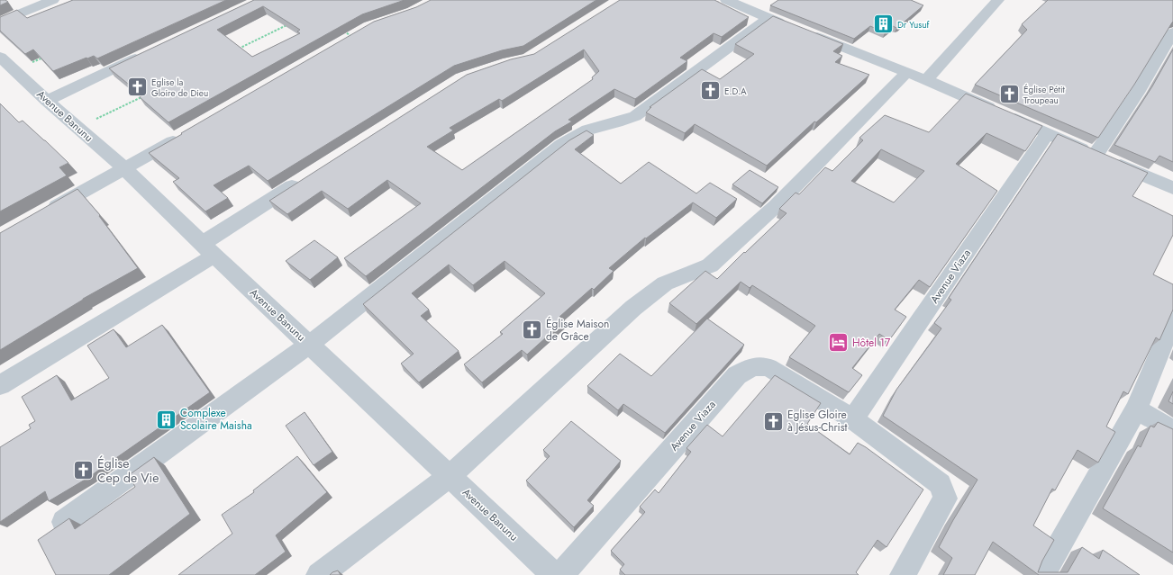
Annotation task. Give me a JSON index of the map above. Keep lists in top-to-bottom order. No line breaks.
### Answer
{"streets":{"street":["Avenue Banunu","Avenue Viaza"]},"places":{"building":["Dr Yusuf","Complexe Scolaire Maisha"],"church":["Eglise la Gloire de Dieu","E.D.A","Église Pétit Troupeau","Église Maison de Grâce","Eglise Gloire à Jésus-Christ","Église Cep de Vie"],"hotel":["Hôtel 17"]}}
